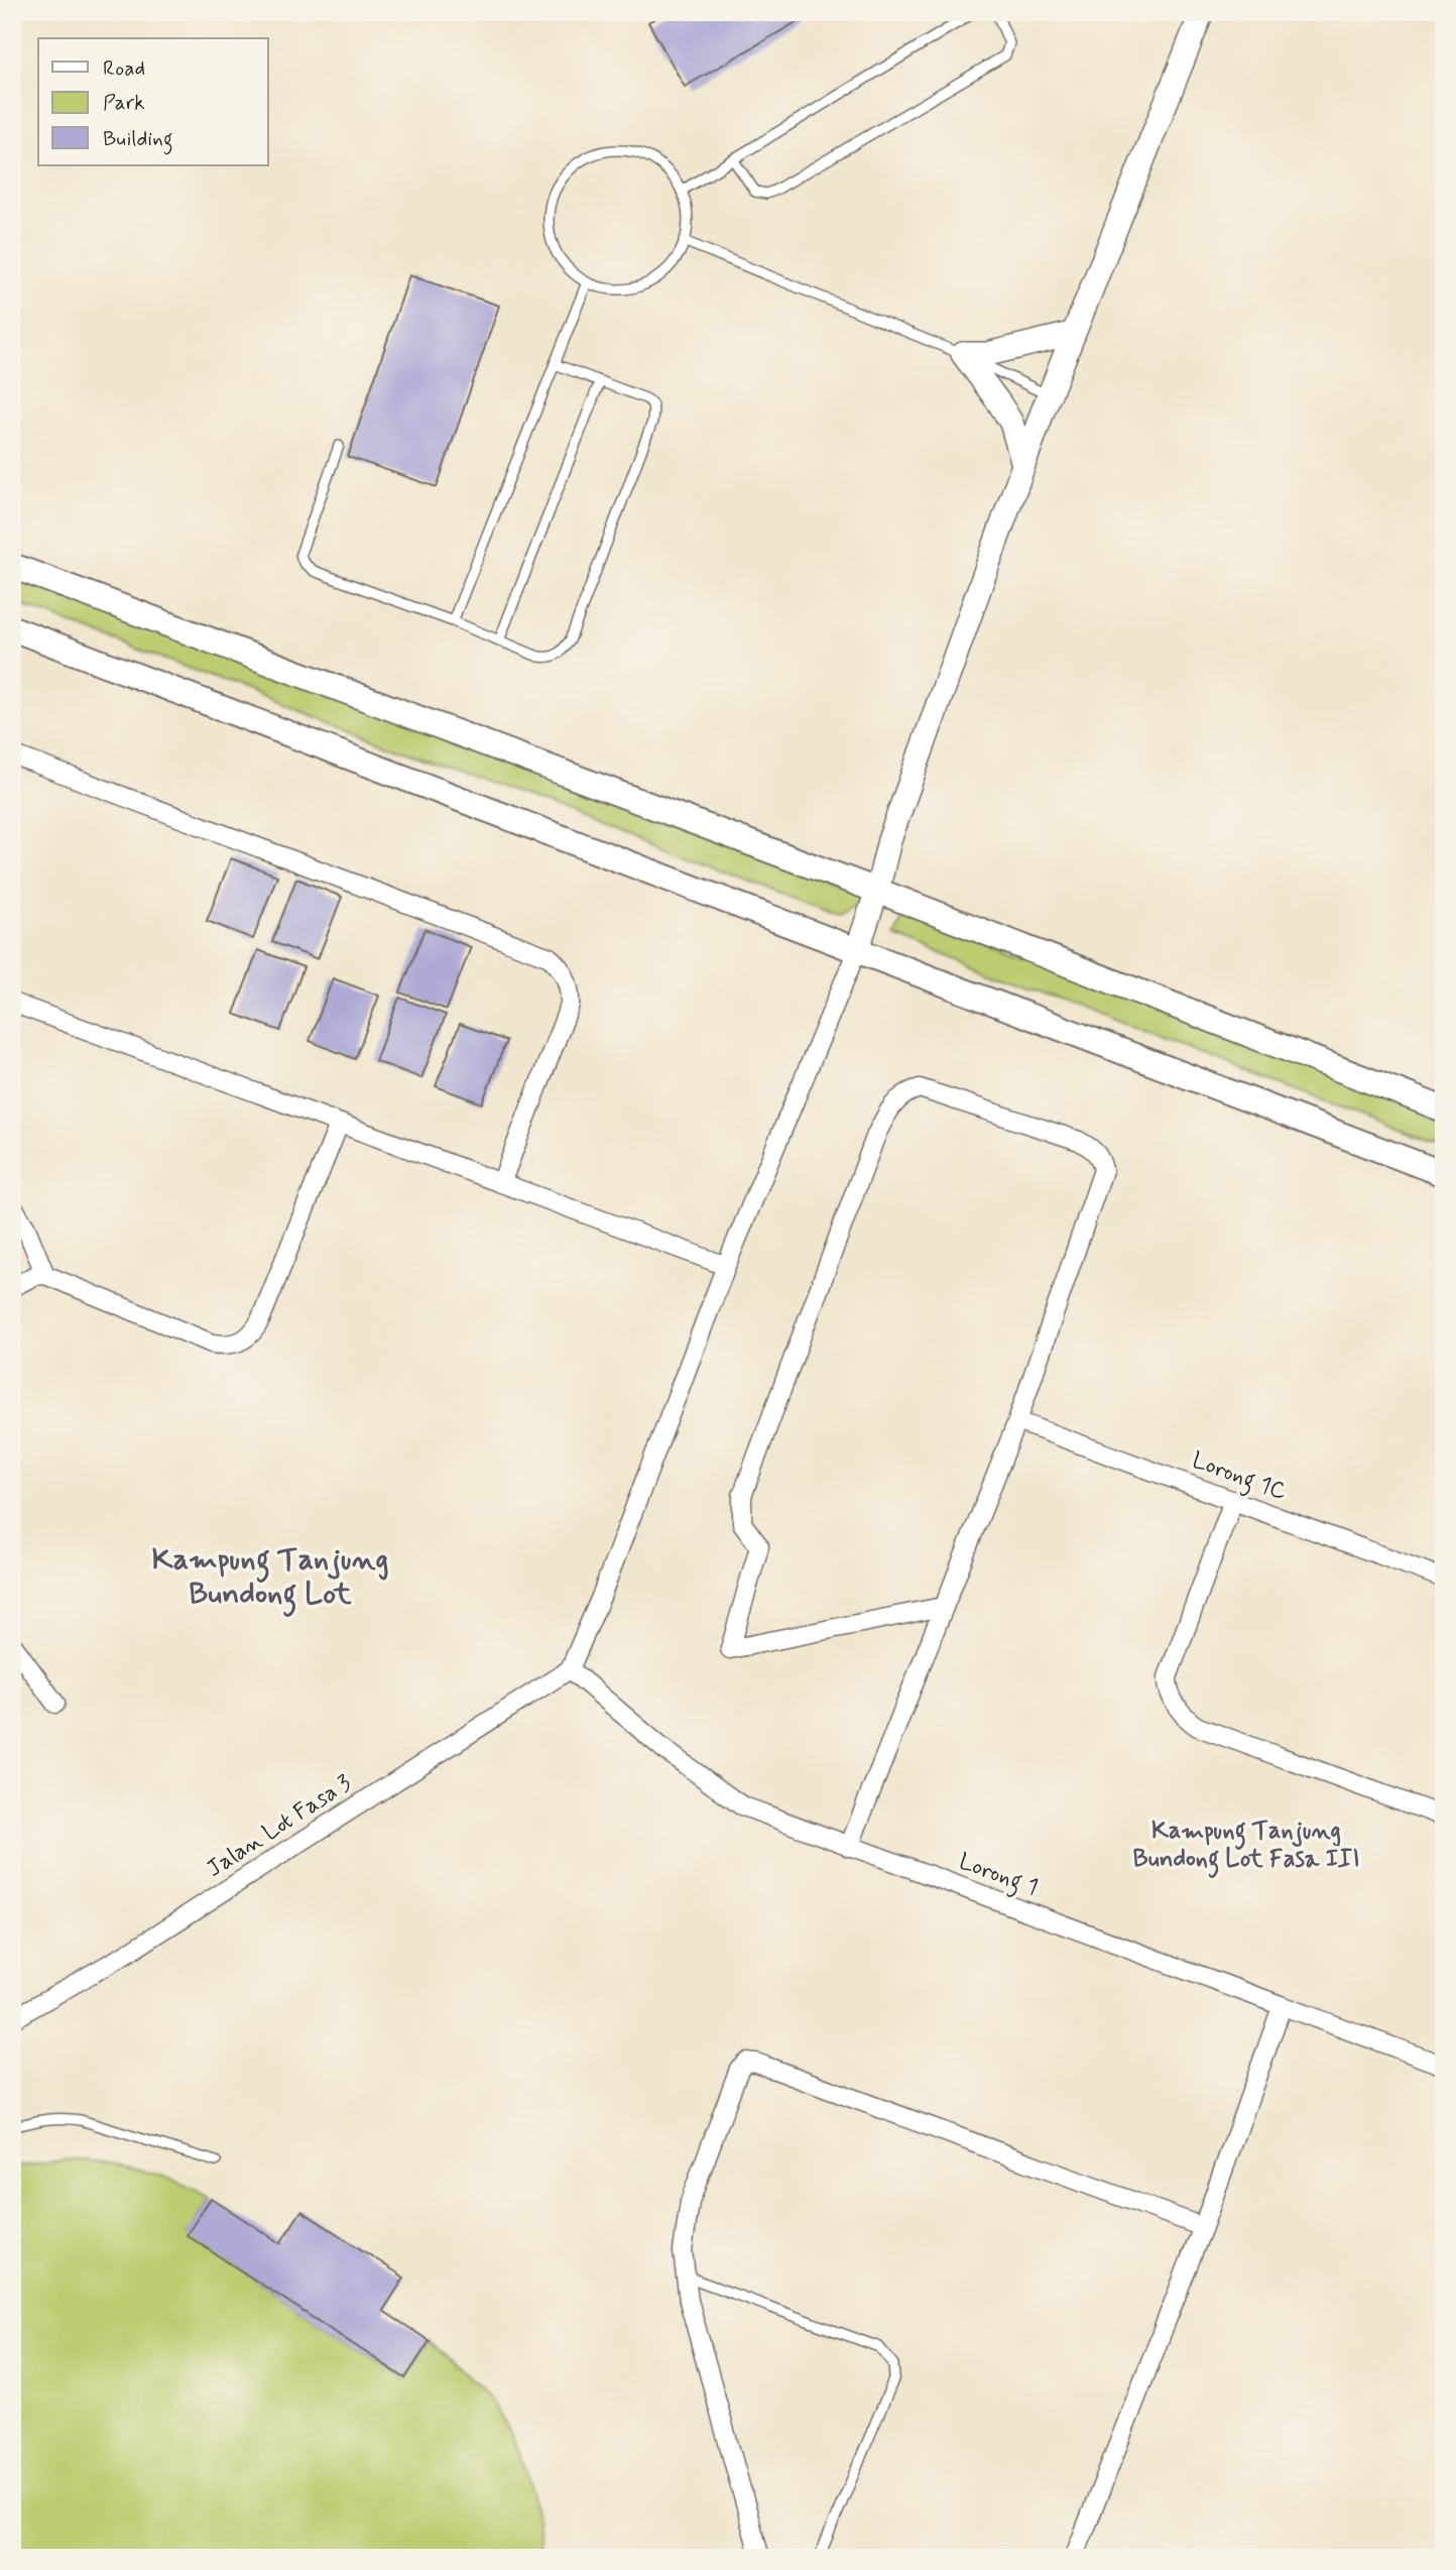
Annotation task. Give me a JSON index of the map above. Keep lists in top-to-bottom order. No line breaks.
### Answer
{"streets":{"street":["Lorong 1C","Jalan Lot Fasa 3","Lorong 1"]},"crossings":[["Jalan Lot Fasa 3","Lorong 1"]],"districts":["Kampung Tanjung Bundong Lot","Kampung Tanjung Bundong Lot Fasa III"],"legend":["Road","Park","Building"]}
